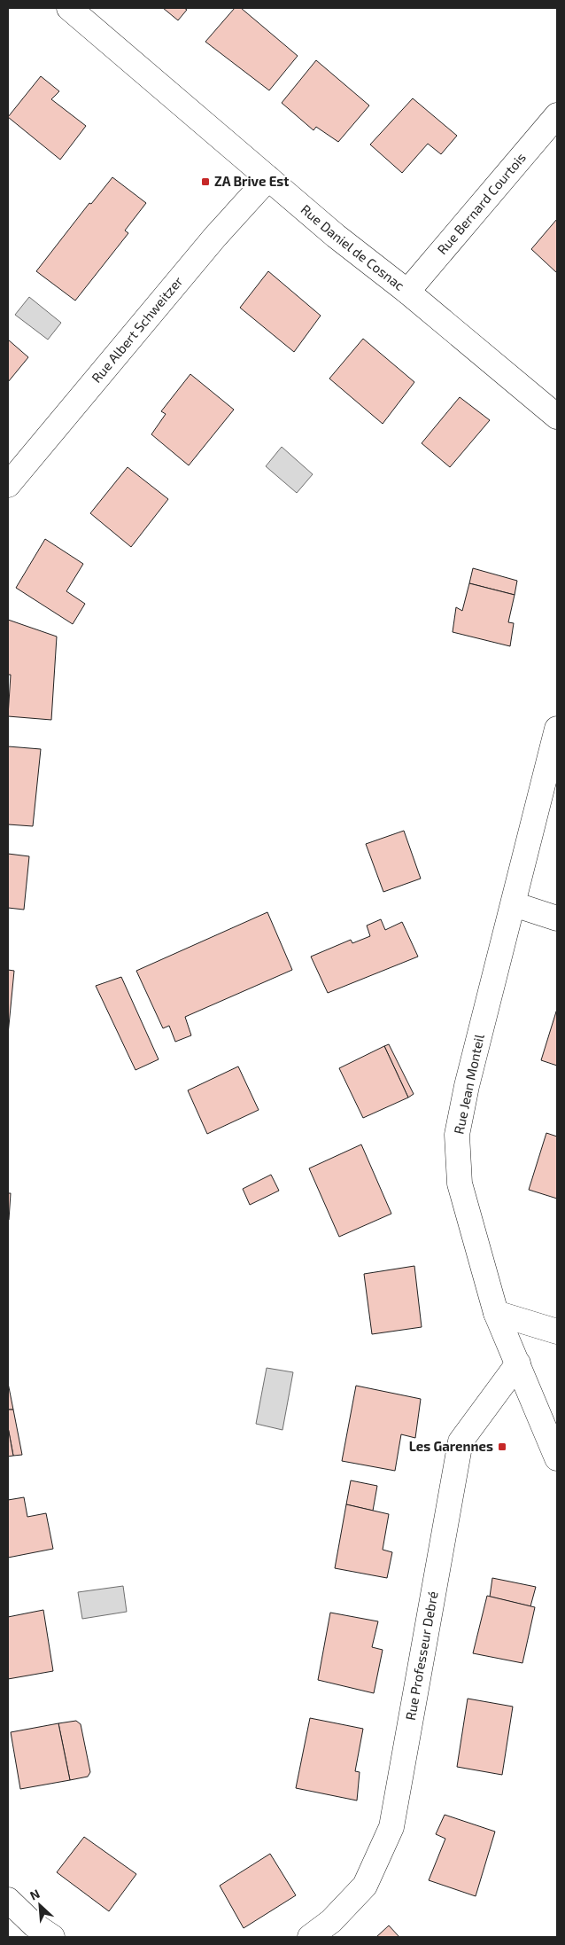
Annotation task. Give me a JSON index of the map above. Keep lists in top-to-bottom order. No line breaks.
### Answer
{"streets":{"street":["Rue Bernard Courtois","Rue Daniel de Cosnac","Rue Albert Schweitzer","Rue Jean Monteil","Rue Professeur Debré"]},"crossings":[["Rue Bernard Courtois","Rue Daniel de Cosnac"],["Rue Daniel de Cosnac","Rue Albert Schweitzer"],["Rue Jean Monteil","Rue Professeur Debré"]],"places":{"transit":["ZA Brive Est","Les Garennes"]},"north":"top left"}
